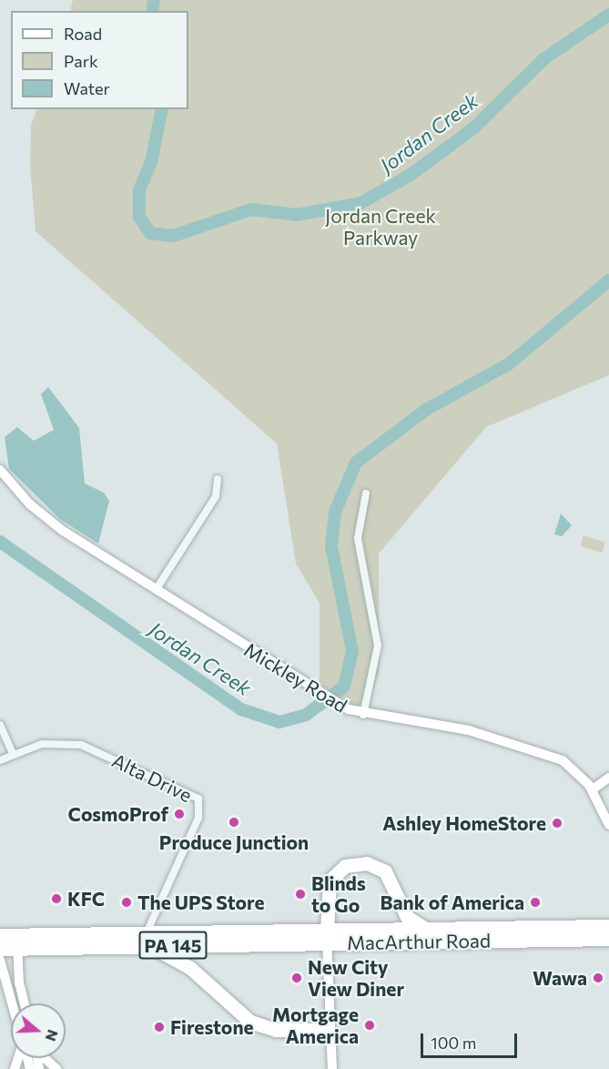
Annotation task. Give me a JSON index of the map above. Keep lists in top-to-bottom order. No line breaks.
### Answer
{"streets":{"highway":["MacArthur Road","PA 145"],"street":["Mickley Road","Alta Drive"]},"crossings":[["Alta Drive","MacArthur Road"]],"water":["Jordan Creek"],"parks":["Jordan Creek Parkway"],"places":["CosmoProf","Produce Junction","Ashley HomeStore","Blinds to Go","KFC","The UPS Store","Bank of America","New City View Diner","Wawa","Mortgage America","Firestone"],"legend":["Road","Park","Water"],"scale_bar":"100 m","north":"right"}
